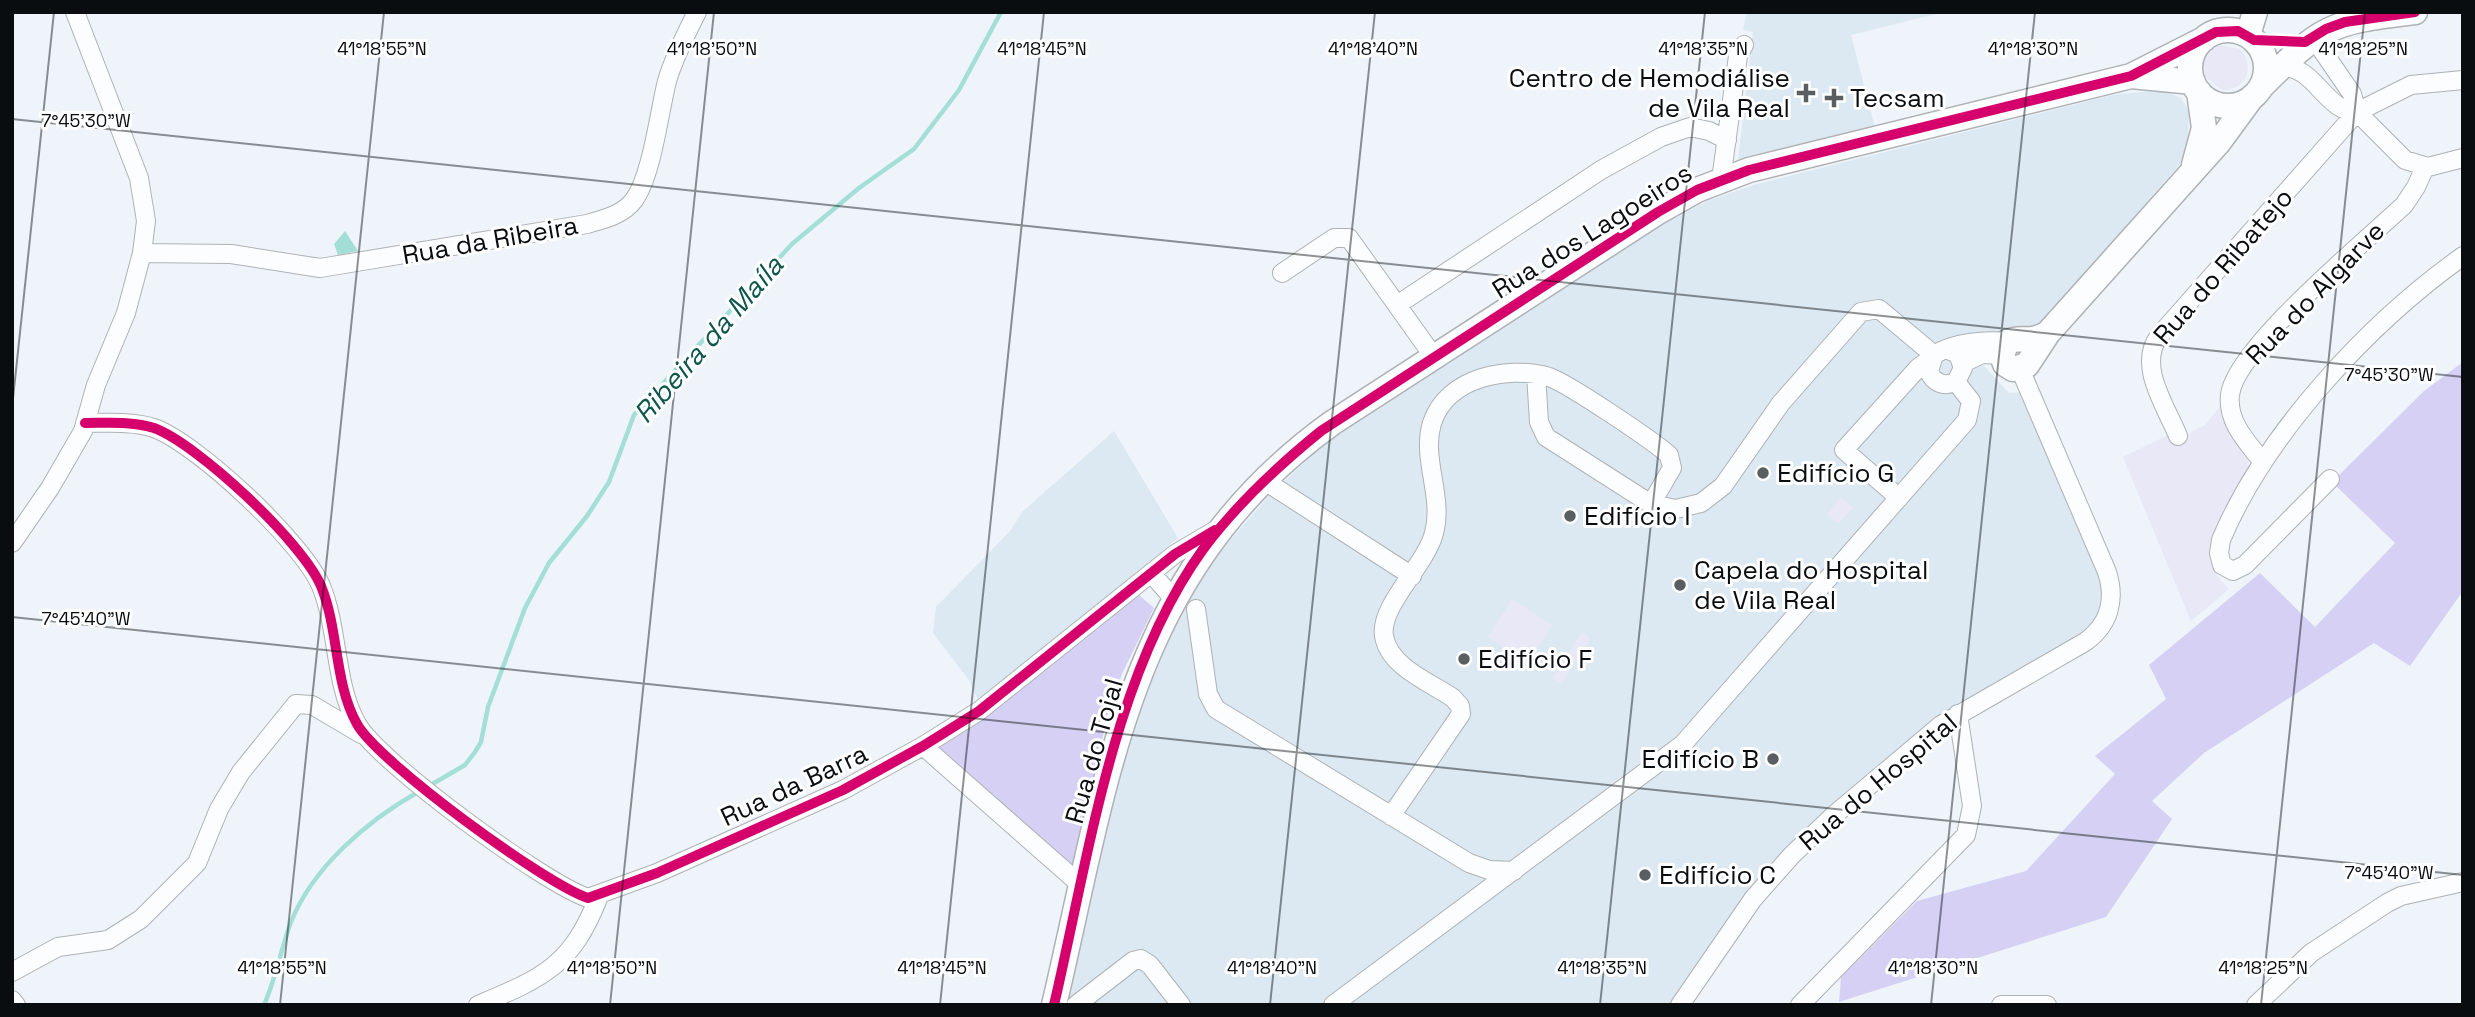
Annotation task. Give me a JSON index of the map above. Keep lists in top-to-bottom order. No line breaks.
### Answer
{"streets":{"main road":["Rua dos Lagoeiros","Rua do Tojal"],"street":["Rua da Ribeira","Rua do Ribatejo","Rua do Algarve","Rua do Hospital","Rua da Barra"]},"crossings":[["Rua dos Lagoeiros","Rua do Tojal"],["Rua dos Lagoeiros","Rua da Barra"],["Rua do Tojal","Rua da Barra"]],"water":["Ribeira da Maíla"],"places":{"health":["Centro de Hemodiálise de Vila Real","Tecsam"],"other":["Edifício G","Edifício I","Capela do Hospital de Vila Real","Edifício F","Edifício B","Edifício C"]},"coordinates":["41°18'55\"N","41°18'50\"N","41°18'45\"N","41°18'40\"N","41°18'35\"N","41°18'30\"N","41°18'25\"N","7°45'30\"W","7°45'40\"W"]}
